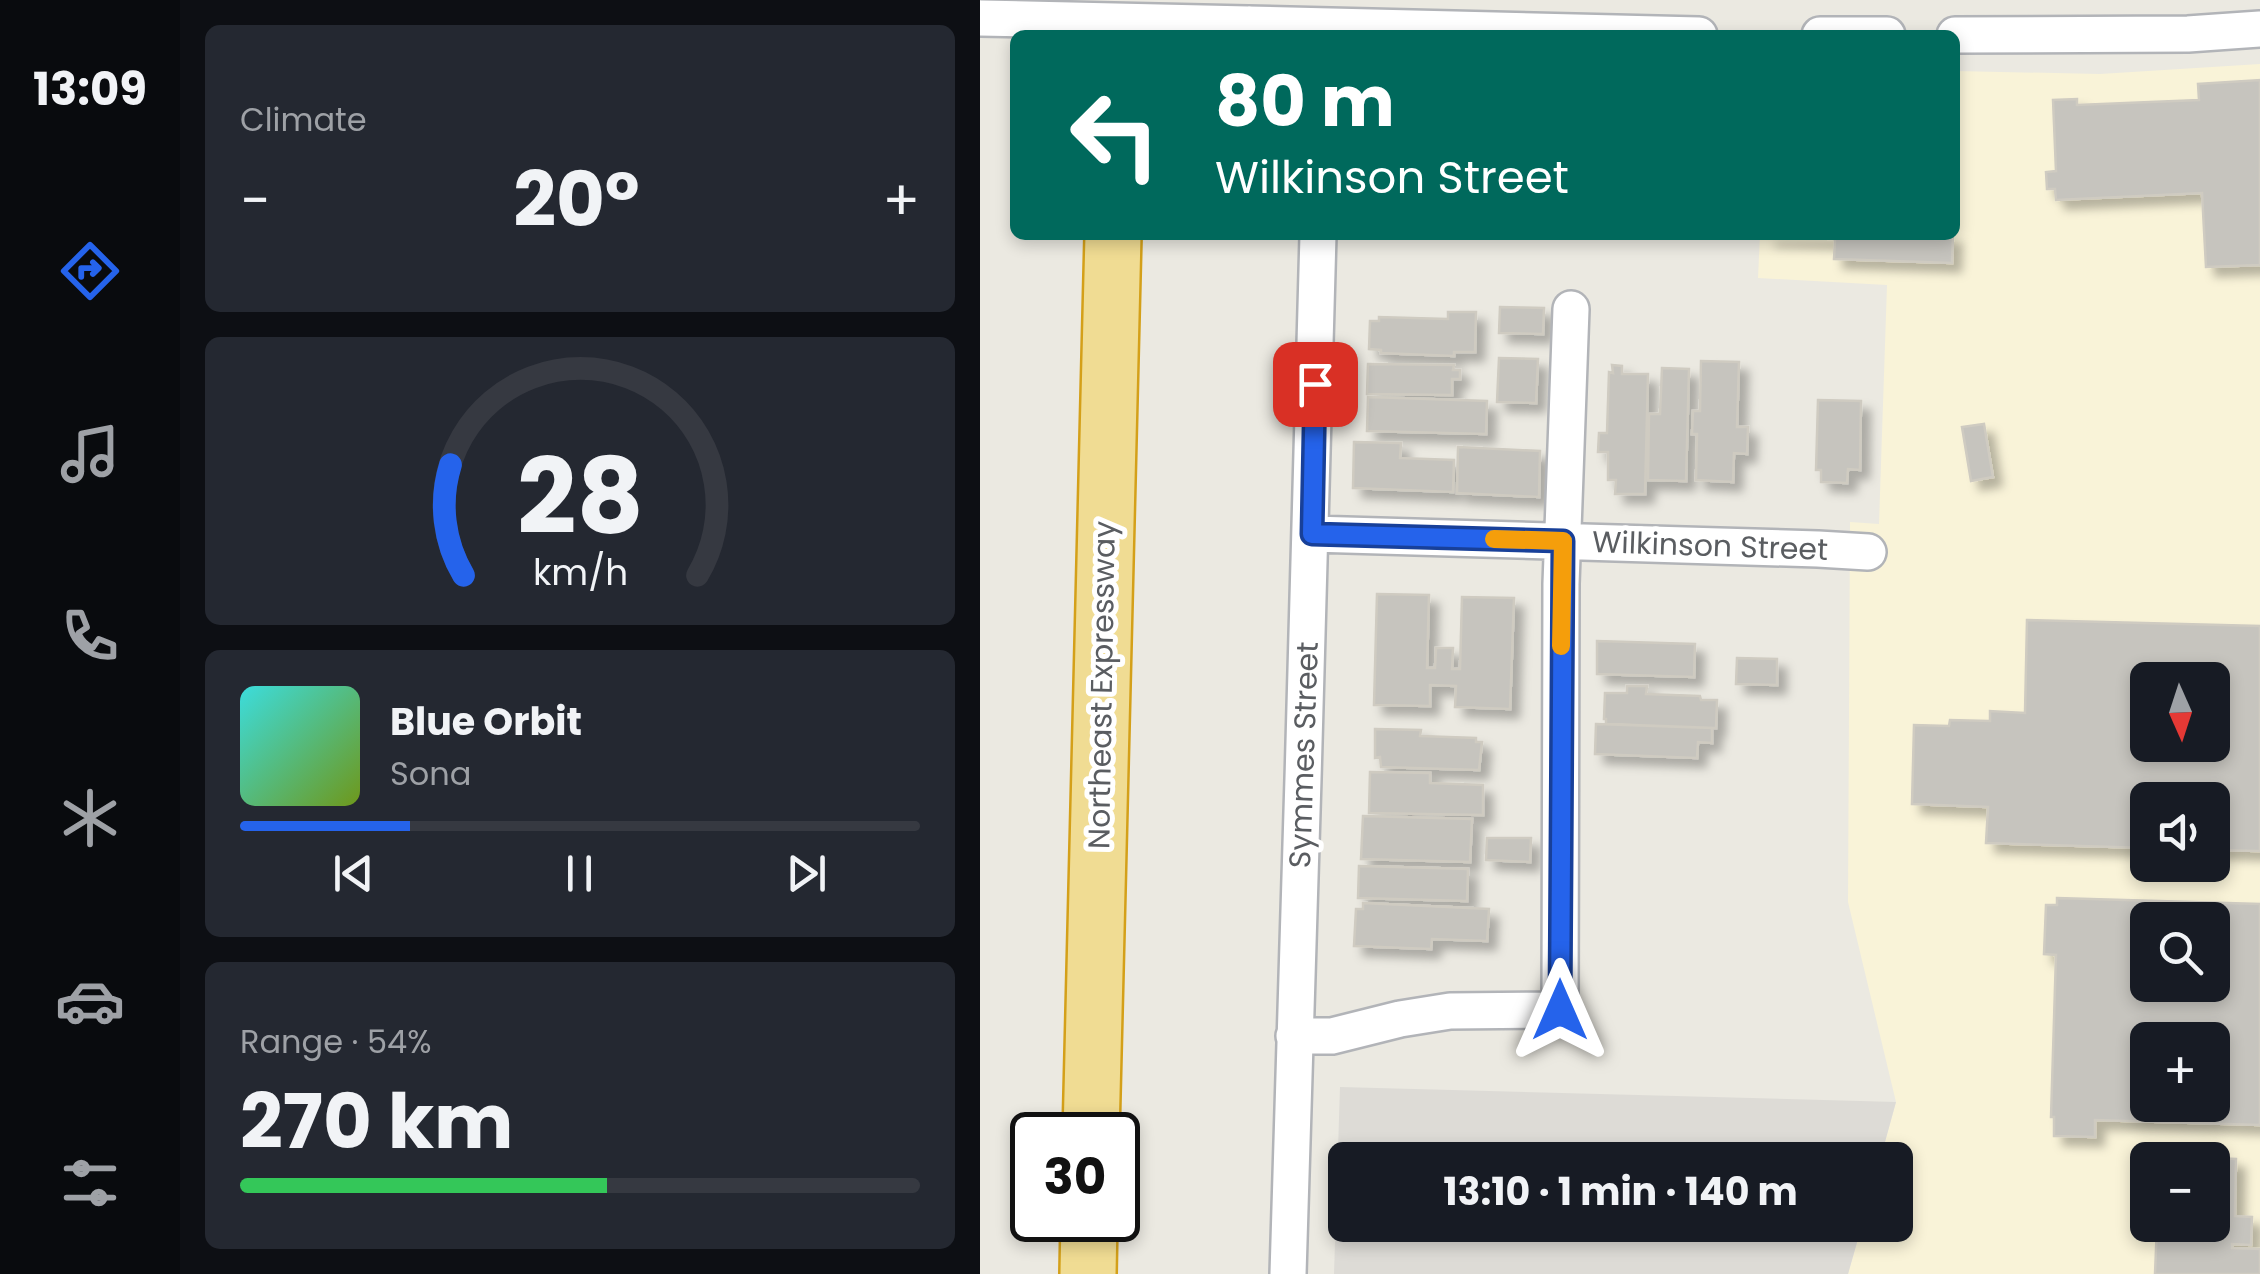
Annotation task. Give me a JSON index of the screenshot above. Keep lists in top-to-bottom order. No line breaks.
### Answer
{"streets":{"highway":["Northeast Expressway"],"street":["Wilkinson Street","Symmes Street"]},"crossings":[["Wilkinson Street","Symmes Street"]],"north":"bottom","page":{"tabs":"13:09","tile":["Climate",["Range · 54%","270 km"]],"turn":["80 m","Wilkinson Street"],"heat":["−","20°","+"],"map_buttons":["+","−"],"song":["Blue Orbit","Sona"],"limit":"30","trip":"13:10 · 1 min · 140 m","gauge":["28","km/h"]}}
